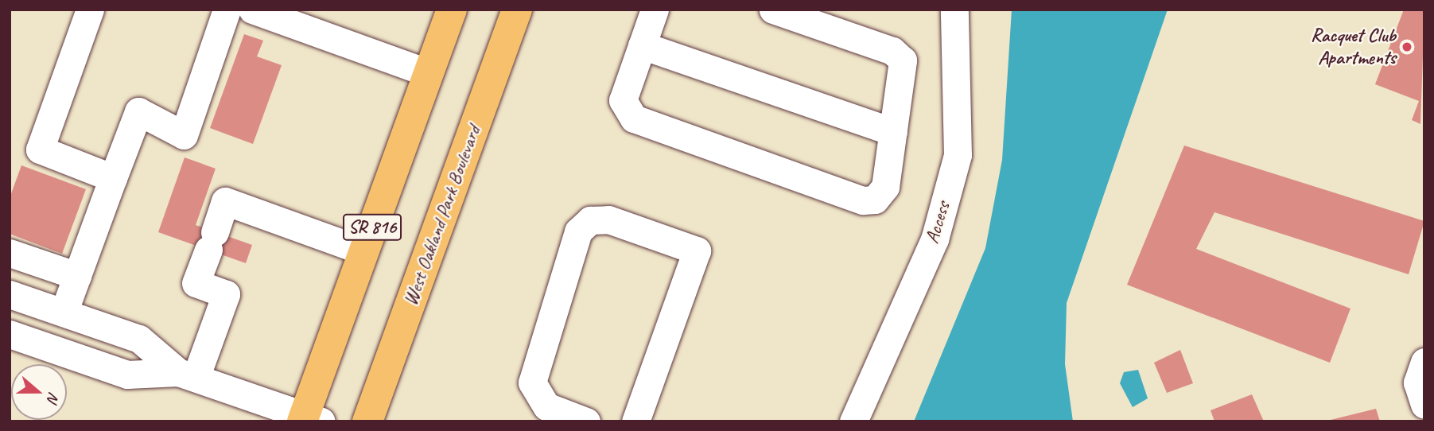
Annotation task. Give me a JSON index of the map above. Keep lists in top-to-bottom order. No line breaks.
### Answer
{"streets":{"main road":["West Oakland Park Boulevard","SR 816"],"street":["Access"]},"places":["Racquet Club Apartments"],"north":"right"}
